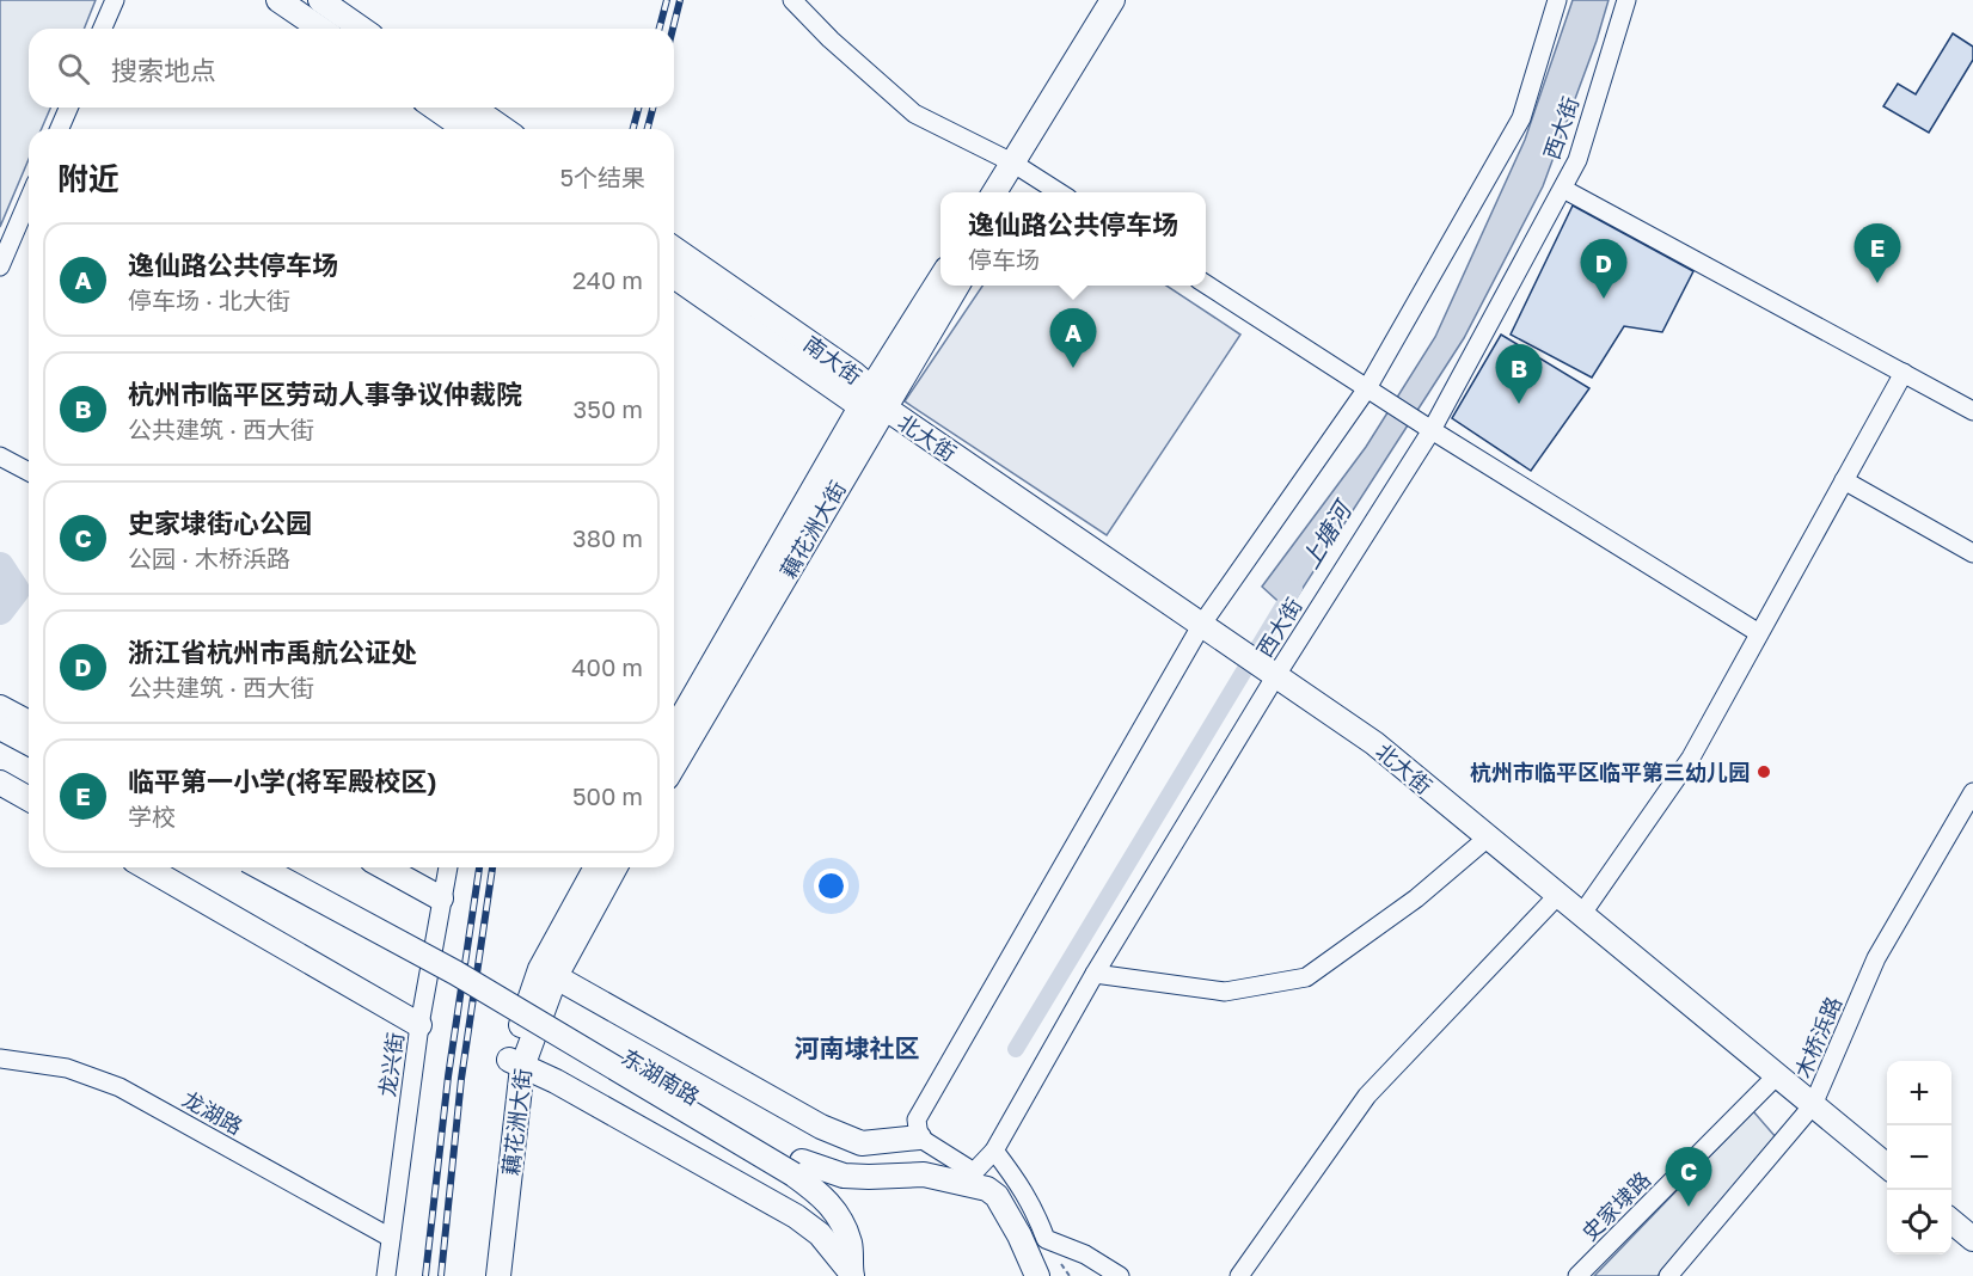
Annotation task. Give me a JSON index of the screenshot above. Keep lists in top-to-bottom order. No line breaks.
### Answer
{"streets":{"main road":["南大街","北大街","藕花洲大街","东湖南路"],"street":["西大街","木桥浜路","龙兴街","龙湖路","史家埭路"]},"crossings":[["西大街","北大街"],["西大街","东湖南路"],["南大街","北大街"],["南大街","藕花洲大街"],["北大街","藕花洲大街"],["北大街","木桥浜路"],["北大街","史家埭路"],["龙兴街","龙湖路"]],"districts":["河南埭社区"],"water":["上塘河"],"places":["杭州市临平区临平第三幼儿园"],"page":{"search":"搜索地点","heading":["附近","5个结果"],"popup":["逸仙路公共停车场","停车场"],"list":[{"mark":"A","name":"逸仙路公共停车场","note":"停车场 · 北大街","value":"240 m"},{"mark":"B","name":"杭州市临平区劳动人事争议仲裁院","note":"公共建筑 · 西大街","value":"350 m"},{"mark":"C","name":"史家埭街心公园","note":"公园 · 木桥浜路","value":"380 m"},{"mark":"D","name":"浙江省杭州市禹航公证处","note":"公共建筑 · 西大街","value":"400 m"},{"mark":"E","name":"临平第一小学(将军殿校区)","note":"学校","value":"500 m"}],"pins":["E","D","A","B","C"],"map_buttons":["+","−"]}}
